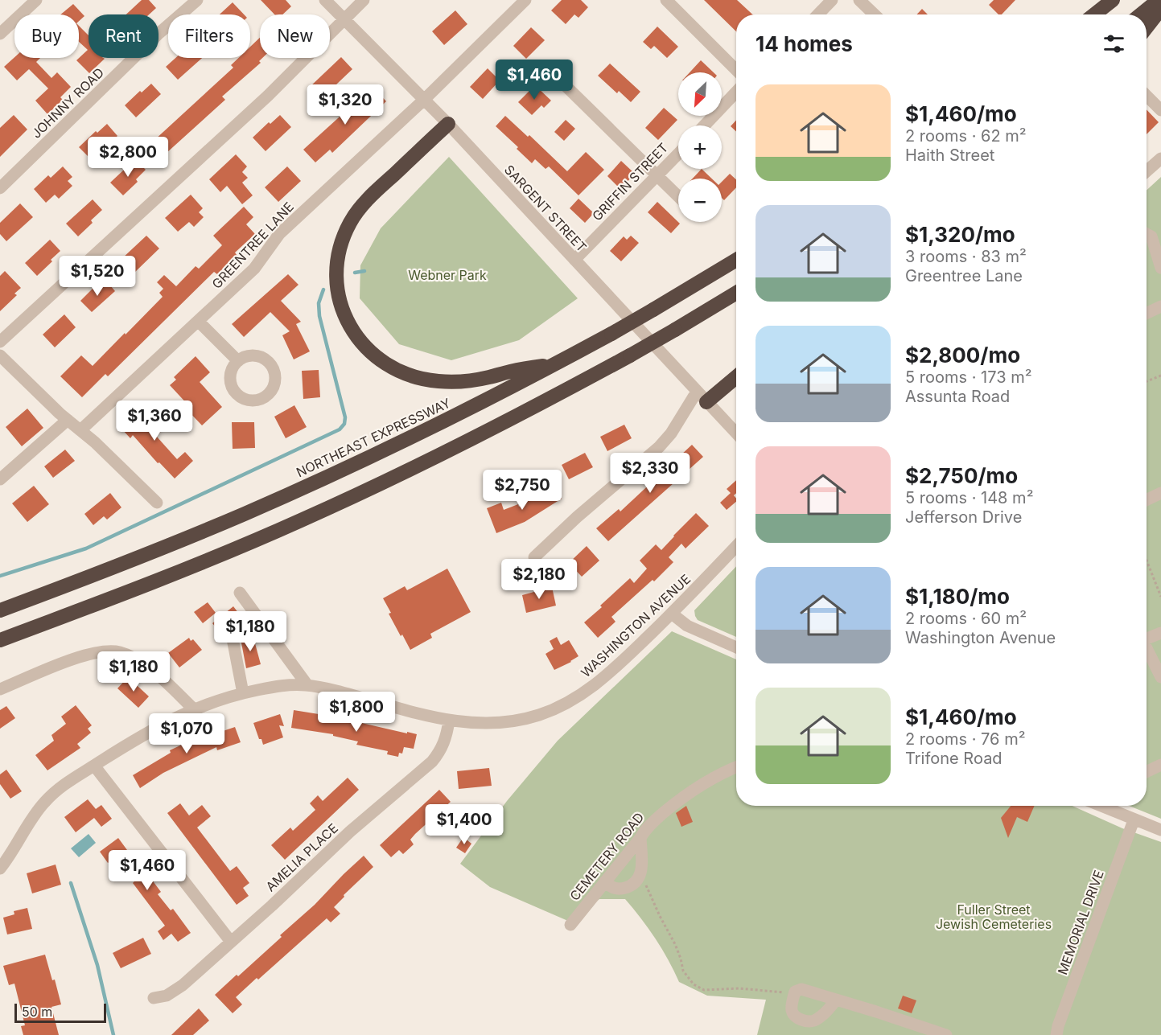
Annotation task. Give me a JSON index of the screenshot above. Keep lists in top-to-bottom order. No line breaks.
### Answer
{"streets":{"highway":["NORTHEAST EXPRESSWAY"],"street":["JOHNNY ROAD","GRIFFIN STREET","SARGENT STREET","GREENTREE LANE","WASHINGTON AVENUE","CEMETERY ROAD","AMELIA PLACE","MEMORIAL DRIVE"]},"crossings":[["GRIFFIN STREET","SARGENT STREET"],["SARGENT STREET","GREENTREE LANE"],["WASHINGTON AVENUE","AMELIA PLACE"]],"parks":["Webner Park","Fuller Street Jewish Cemeteries"],"scale_bar":"50 m","north":"bottom left","page":{"chip":["Buy","Rent","Filters","New"],"heading":"14 homes","price":["$1,460","$1,320","$2,800","$1,520","$1,360","$2,330","$2,750","$2,180","$1,180","$1,180","$1,800","$1,070","$1,400","$1,460"],"map_buttons":["+","−"],"list":[{"name":"$1,460/mo","note":"2 rooms · 62 m² · Haith Street"},{"name":"$1,320/mo","note":"3 rooms · 83 m² · Greentree Lane"},{"name":"$2,800/mo","note":"5 rooms · 173 m² · Assunta Road"},{"name":"$2,750/mo","note":"5 rooms · 148 m² · Jefferson Drive"},{"name":"$1,180/mo","note":"2 rooms · 60 m² · Washington Avenue"},{"name":"$1,460/mo","note":"2 rooms · 76 m² · Trifone Road"}],"scale":"50 m"}}
